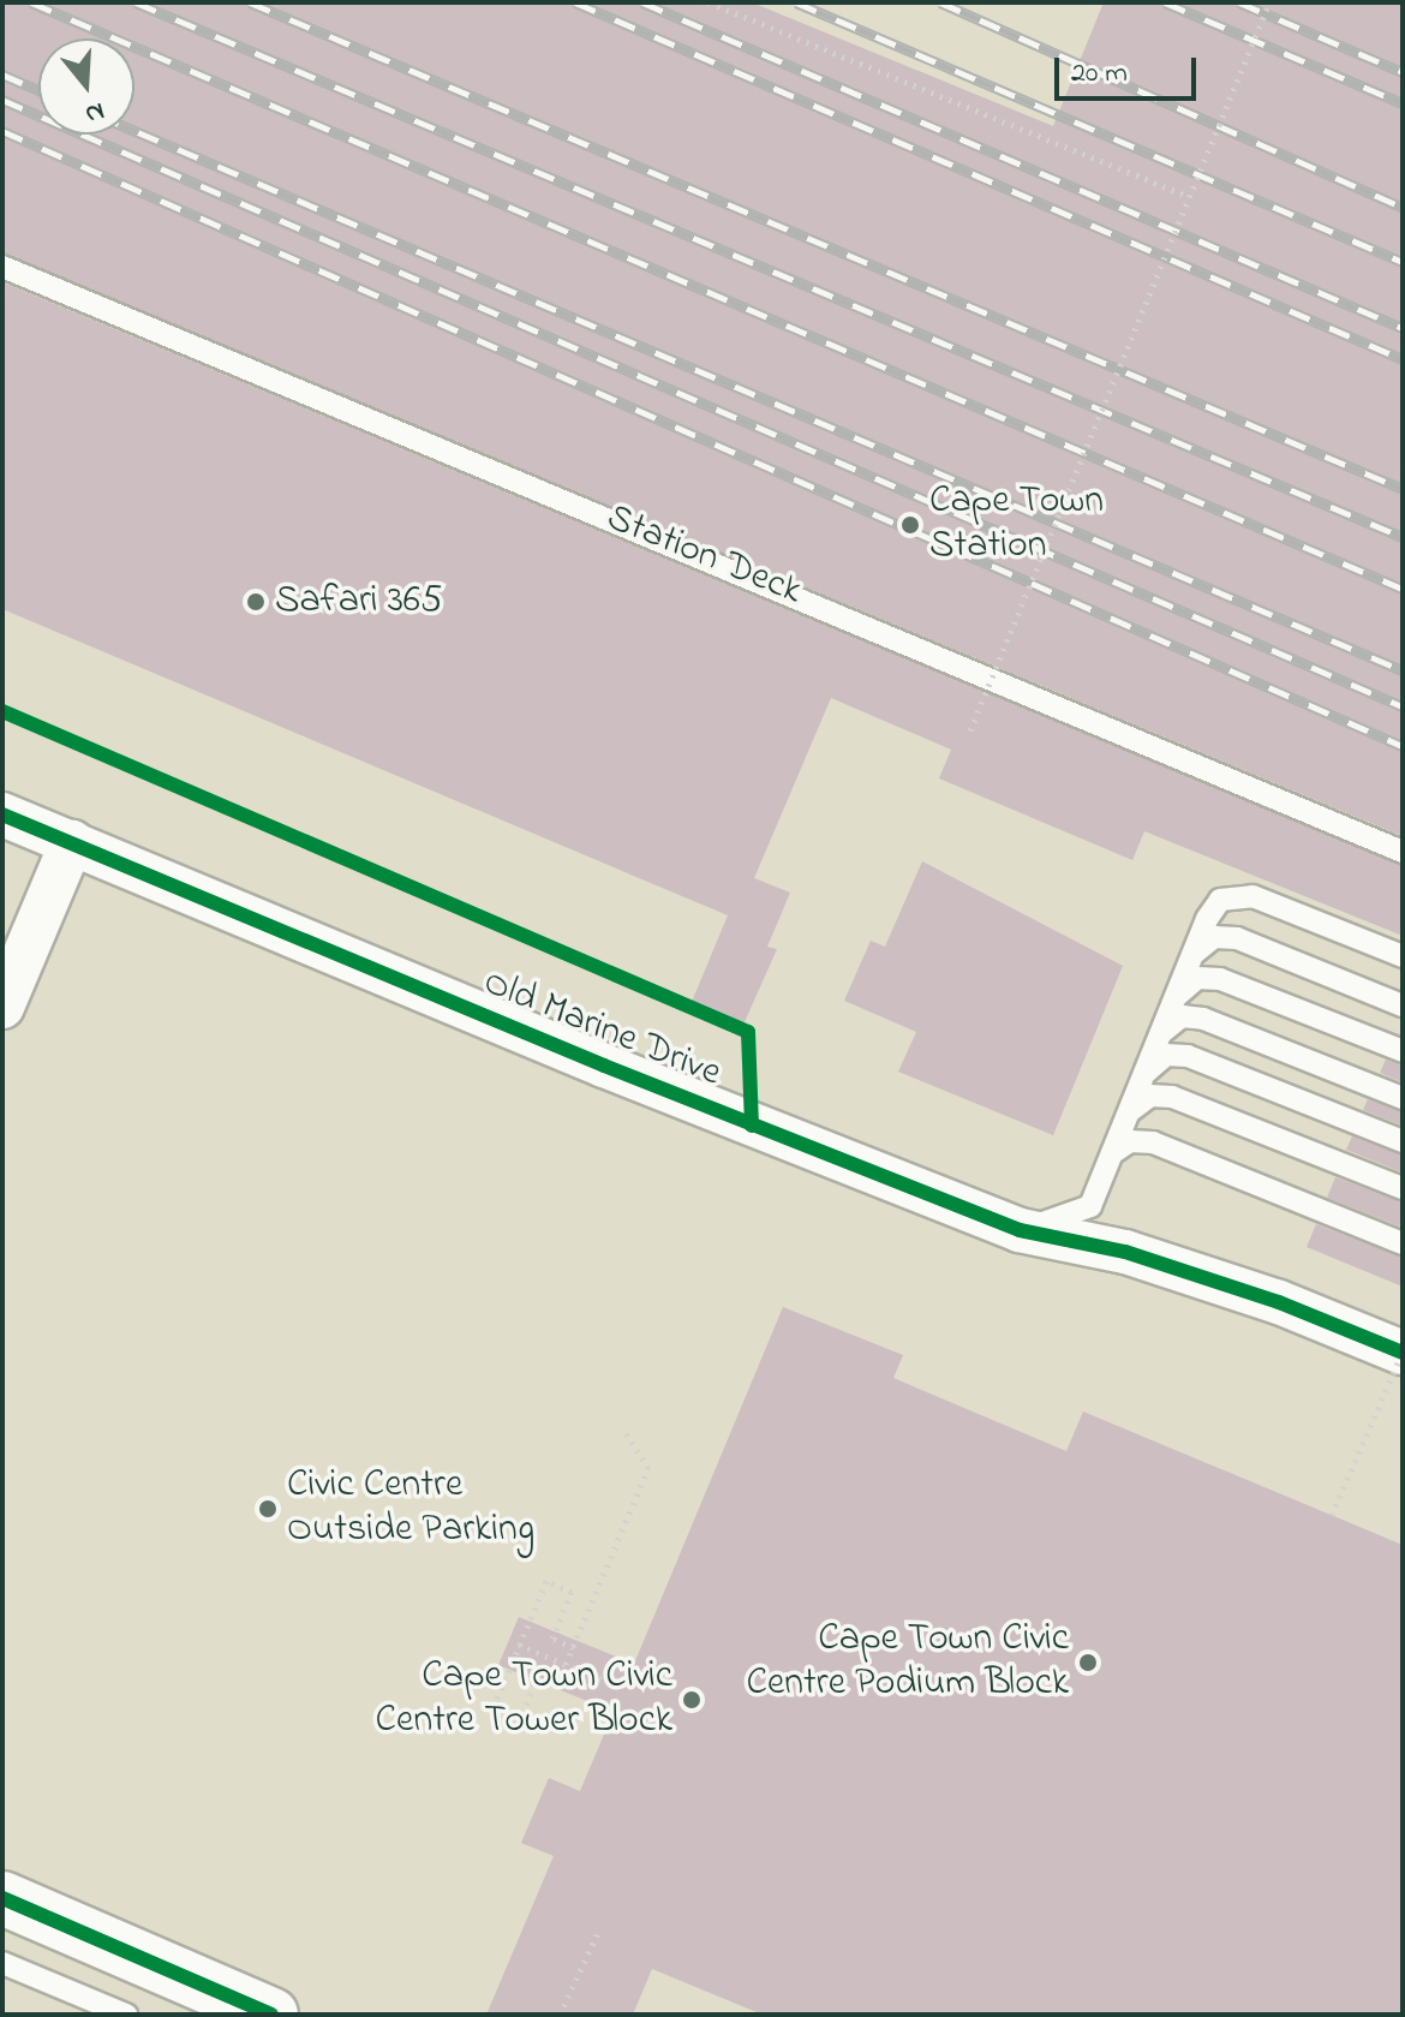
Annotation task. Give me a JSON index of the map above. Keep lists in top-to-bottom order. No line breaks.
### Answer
{"streets":{"street":["Old Marine Drive"],"lane":["Station Deck"]},"places":["Cape Town Station","Safari 365","Civic Centre Outside Parking","Cape Town Civic Centre Podium Block","Cape Town Civic Centre Tower Block"],"scale_bar":"20 m","north":"bottom"}
